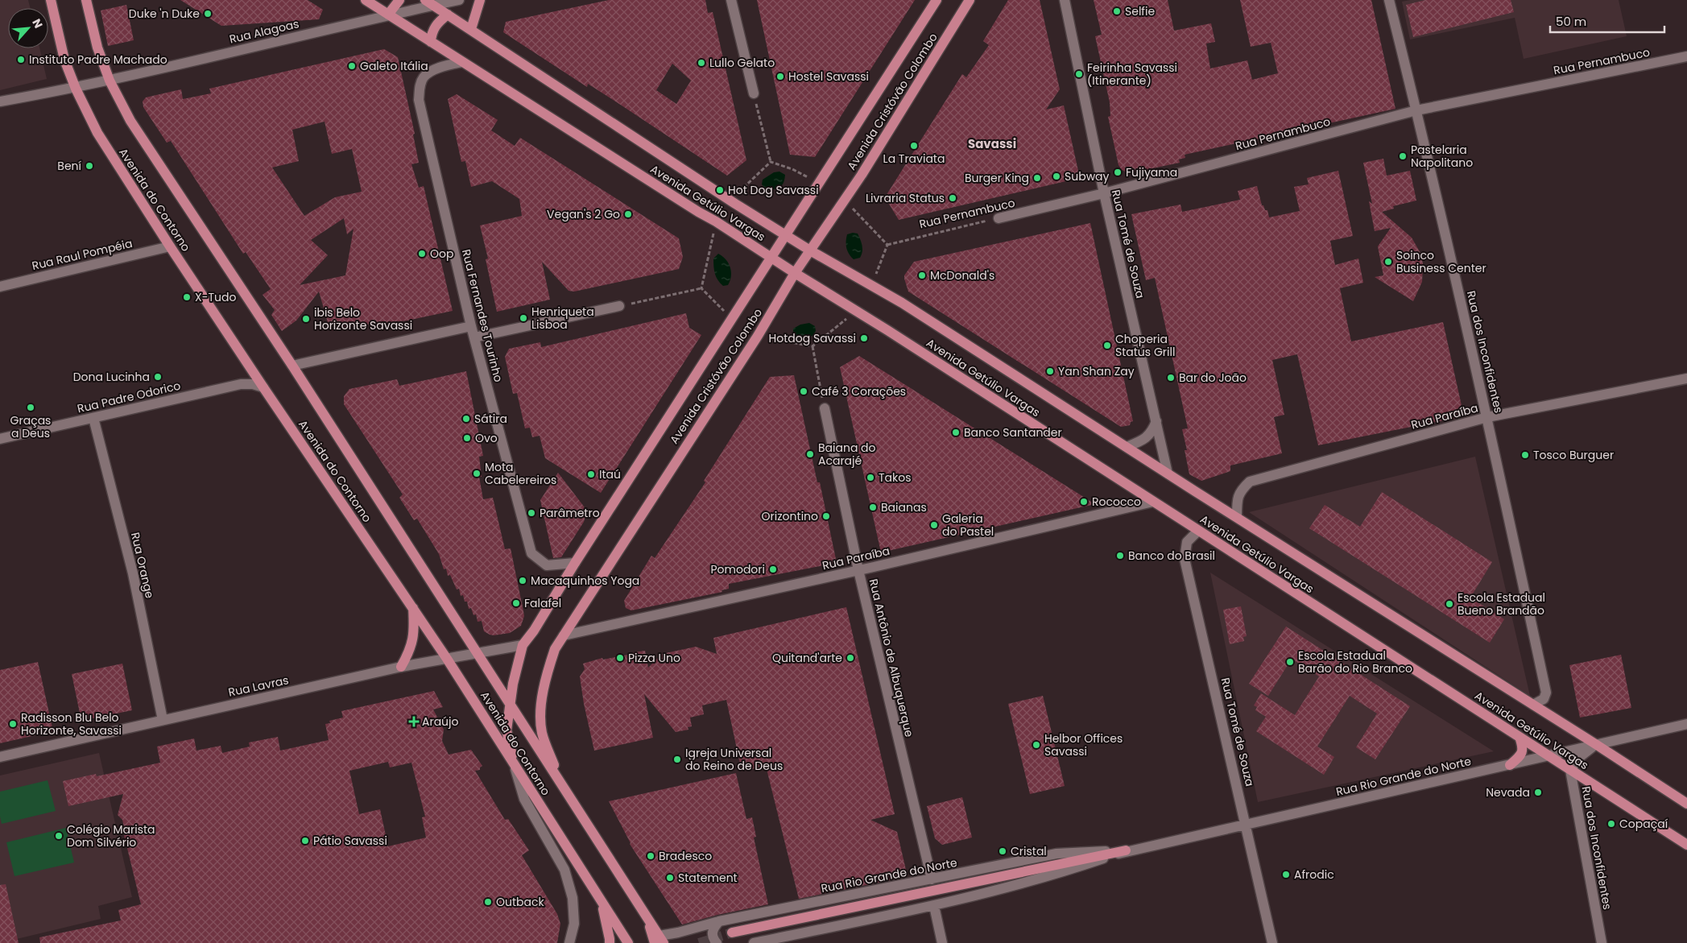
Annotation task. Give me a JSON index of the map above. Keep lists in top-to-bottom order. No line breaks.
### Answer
{"streets":{"main road":["Avenida Cristóvão Colombo","Avenida do Contorno","Avenida Getúlio Vargas"],"street":["Rua Alagoas","Rua Pernambuco","Rua Tomé de Souza","Rua Raul Pompéia","Rua Fernandes Tourinho","Rua dos Inconfidentes","Rua Padre Odorico","Rua Paraíba","Rua Orange","Rua Antônio de Albuquerque","Rua Lavras","Rua Rio Grande do Norte"]},"crossings":[["Rua Alagoas","Avenida do Contorno"],["Rua Alagoas","Avenida Getúlio Vargas"],["Rua Pernambuco","Rua Tomé de Souza"],["Rua Pernambuco","Rua dos Inconfidentes"],["Avenida Cristóvão Colombo","Avenida do Contorno"],["Avenida Cristóvão Colombo","Avenida Getúlio Vargas"],["Avenida Cristóvão Colombo","Rua Fernandes Tourinho"],["Avenida Cristóvão Colombo","Rua Paraíba"],["Avenida Cristóvão Colombo","Rua Lavras"],["Avenida do Contorno","Rua Raul Pompéia"],["Avenida do Contorno","Rua Padre Odorico"],["Avenida do Contorno","Rua Lavras"],["Avenida do Contorno","Rua Rio Grande do Norte"],["Avenida Getúlio Vargas","Rua Tomé de Souza"],["Avenida Getúlio Vargas","Rua Fernandes Tourinho"],["Avenida Getúlio Vargas","Rua dos Inconfidentes"],["Avenida Getúlio Vargas","Rua Paraíba"],["Avenida Getúlio Vargas","Rua Rio Grande do Norte"],["Rua Tomé de Souza","Rua Rio Grande do Norte"],["Rua dos Inconfidentes","Rua Paraíba"],["Rua Padre Odorico","Rua Orange"],["Rua Paraíba","Rua Antônio de Albuquerque"],["Rua Orange","Rua Lavras"],["Rua Antônio de Albuquerque","Rua Rio Grande do Norte"]],"districts":["Savassi"],"places":{"other":["Selfie","Duke 'n Duke","Instituto Padre Machado","Lullo Gelato","Galeto Itália","Feirinha Savassi (Itinerante)","Hostel Savassi","La Traviata","Pastelaria Napolitano","Bení","Fujiyama","Subway","Burger King","Hot Dog Savassi","Livraria Status","Vegan's 2 Go","Oop","Soinco Business Center","McDonald's","X-Tudo","Henriqueta Lisboa","ibis Belo Horizonte Savassi","Hotdog Savassi","Choperia Status Grill","Yan Shan Zay","Dona Lucinha","Bar do João","Café 3 Corações","Graças a Deus","Sátira","Banco Santander","Ovo","Baiana do Acarajé","Tosco Burguer","Mota Cabelereiros","Itaú","Takos","Rococco","Baianas","Parâmetro","Orizontino","Galeria do Pastel","Banco do Brasil","Pomodori","Macaquinhos Yoga","Falafel","Escola Estadual Bueno Brandão","Pizza Uno","Quitand'arte","Escola Estadual Barão do Rio Branco","Radisson Blu Belo Horizonte, Savassi","Helbor Offices Savassi","Igreja Universal do Reino de Deus","Nevada","Copaçaí","Colégio Marista Dom Silvério","Pátio Savassi","Cristal","Bradesco","Afrodic","Statement","Outback"],"health":["Araújo"]},"scale_bar":"50 m","north":"top right"}
